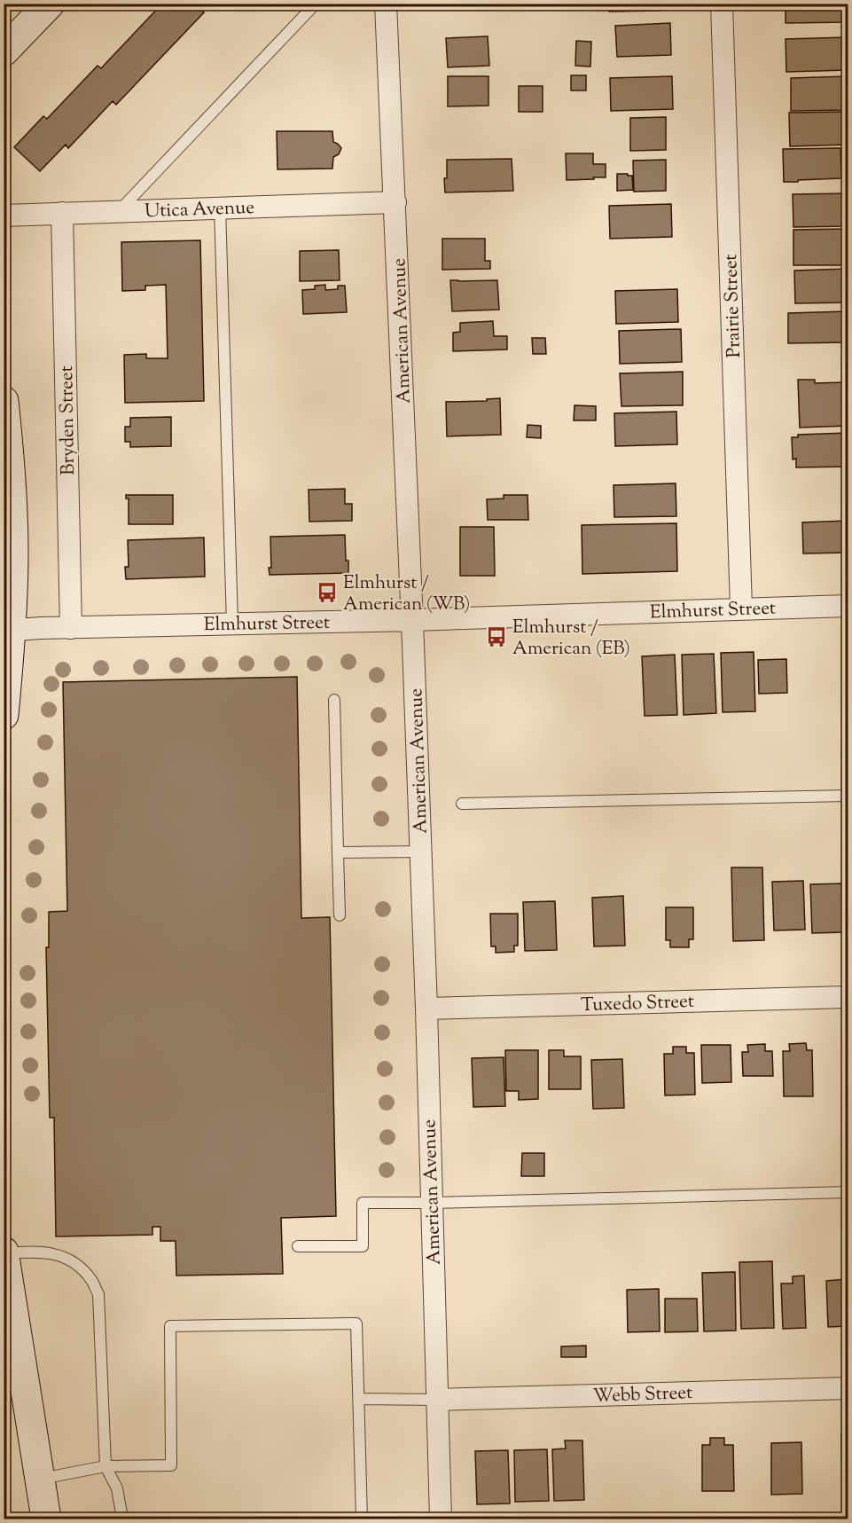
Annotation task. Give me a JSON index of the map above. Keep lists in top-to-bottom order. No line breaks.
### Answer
{"streets":{"street":["Utica Avenue","Prairie Street","American Avenue","Bryden Street","Elmhurst Street","Tuxedo Street","Webb Street"]},"crossings":[["Utica Avenue","American Avenue"],["Utica Avenue","Bryden Street"],["Prairie Street","Elmhurst Street"],["American Avenue","Elmhurst Street"],["American Avenue","Tuxedo Street"],["American Avenue","Webb Street"],["Bryden Street","Elmhurst Street"]],"places":{"bus stop":["Elmhurst / American (WB)","Elmhurst / American (EB)"]}}
